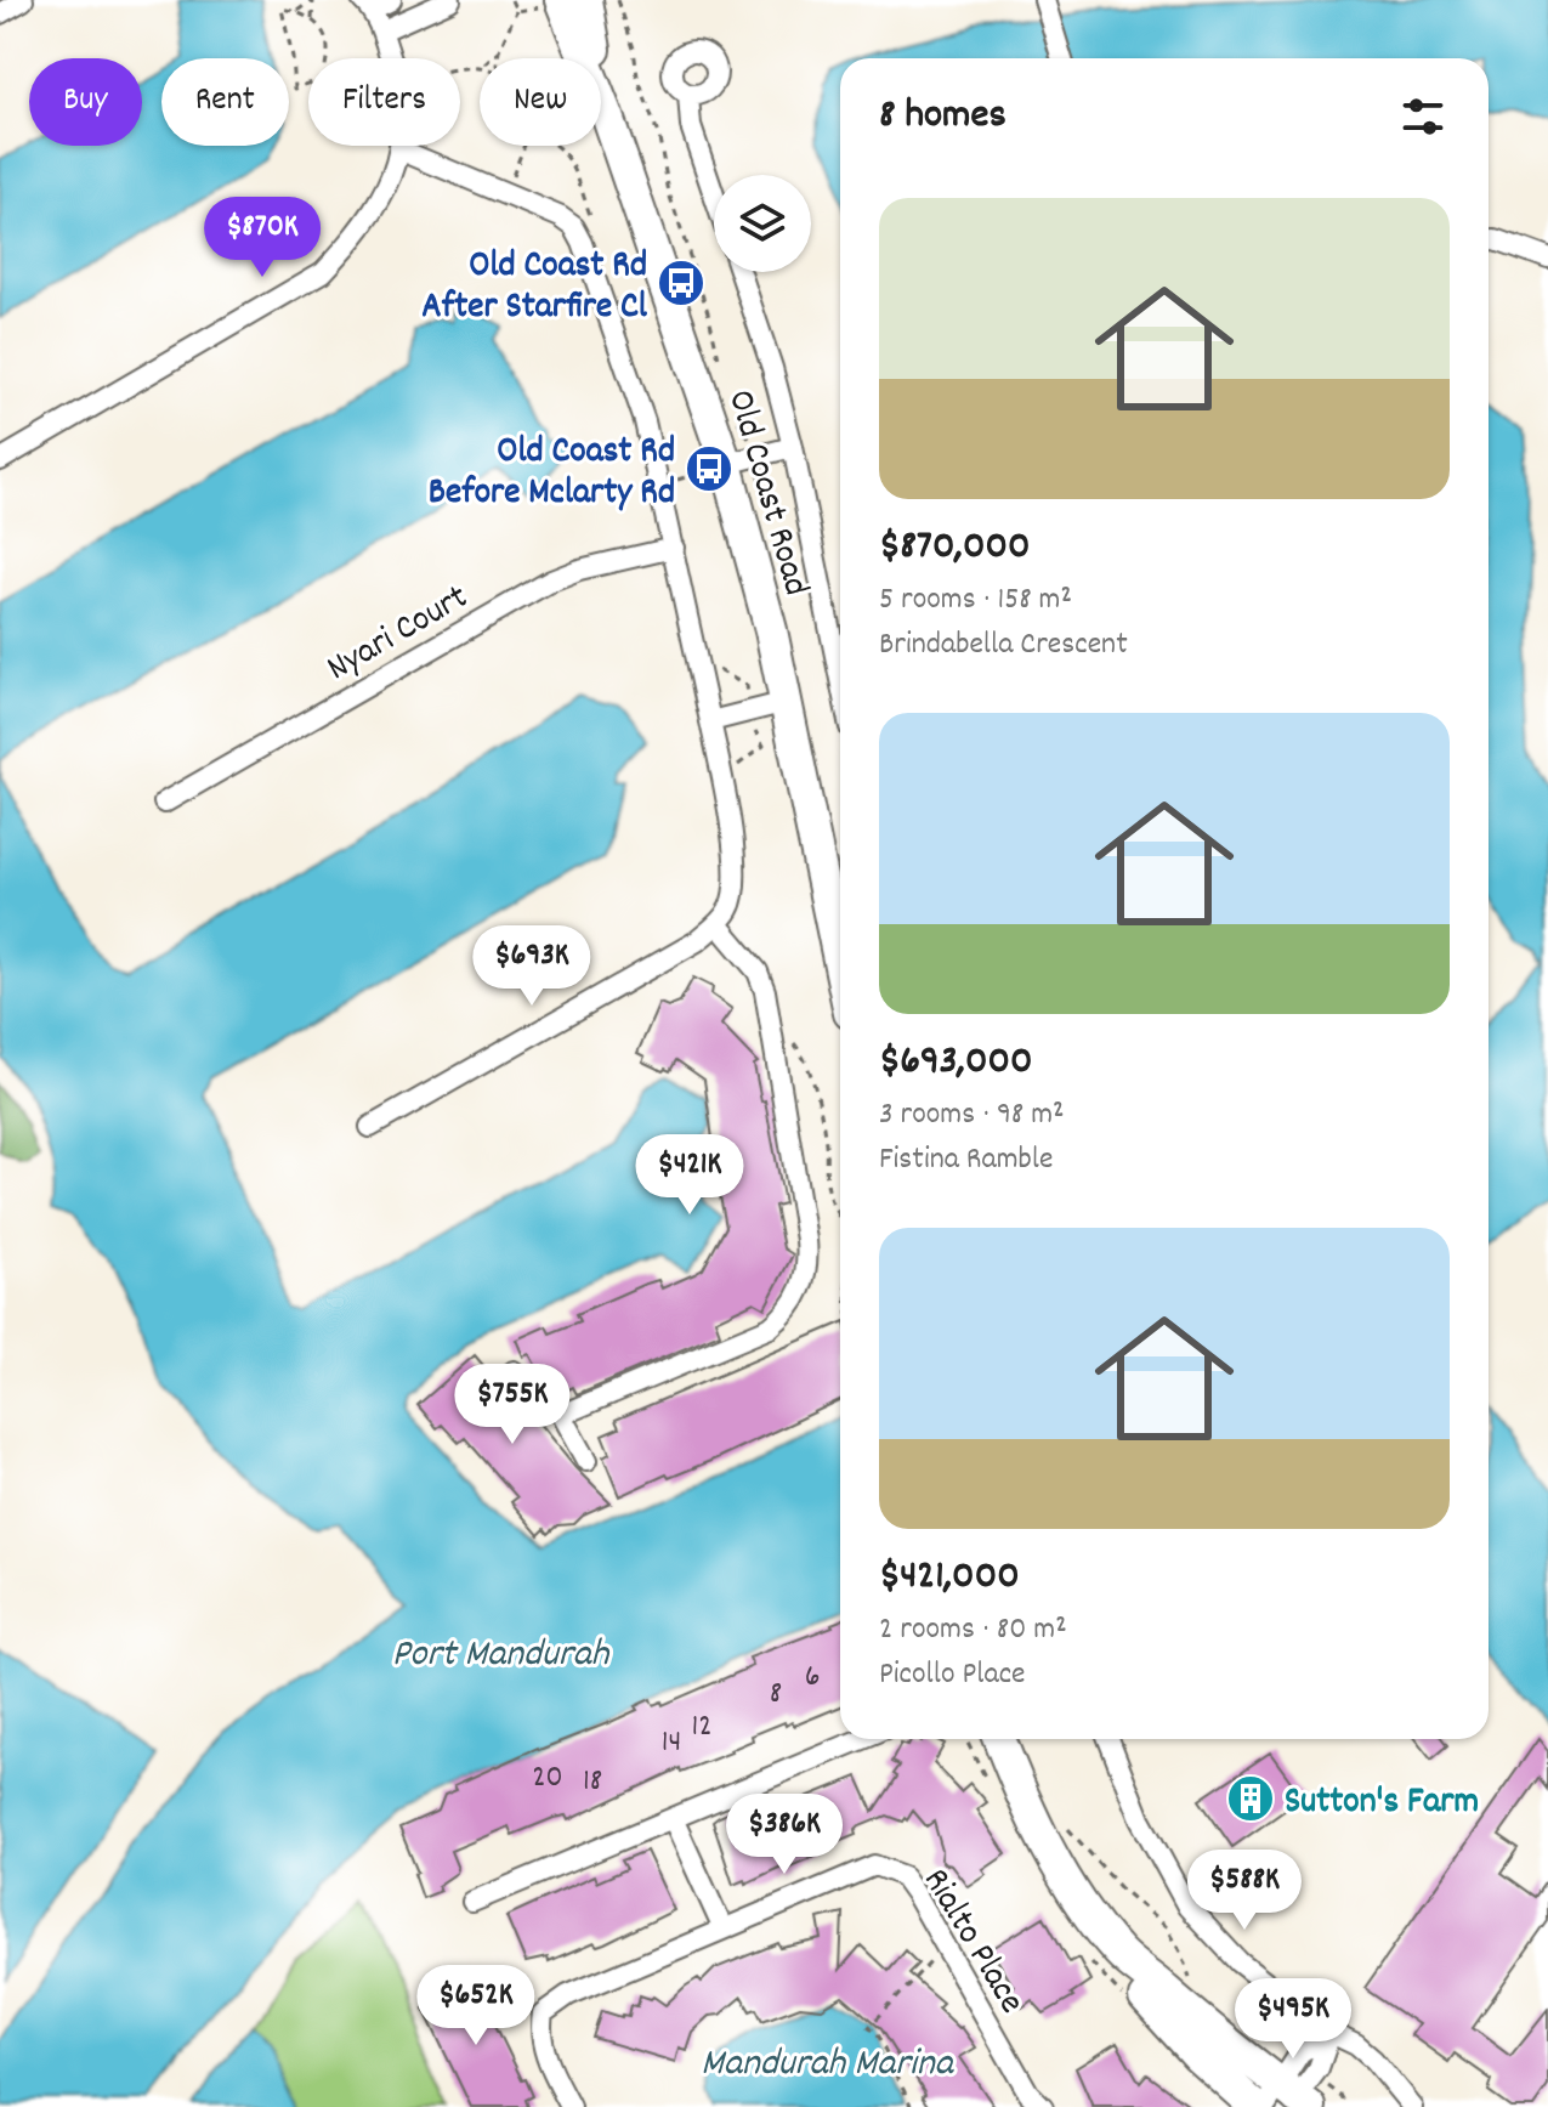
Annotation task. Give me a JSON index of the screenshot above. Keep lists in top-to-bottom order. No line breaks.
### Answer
{"streets":{"main road":["Old Coast Road"],"street":["Nyari Court","Rialto Place"]},"water":["Port Mandurah","Mandurah Marina"],"places":{"bus stop":["Old Coast Rd After Starfire Cl","Old Coast Rd Before Mclarty Rd"],"building":["Sutton's Farm"]},"house_numbers":["6","8","12","14","20","18"],"page":{"chip":["Buy","Rent","Filters","New"],"heading":"8 homes","list":[{"name":"$870,000","note":"5 rooms · 158 m² · Brindabella Crescent"},{"name":"$693,000","note":"3 rooms · 98 m² · Fistina Ramble"},{"name":"$421,000","note":"2 rooms · 80 m² · Picollo Place"}],"price":["$870K","$693K","$421K","$755K","$386K","$588K","$652K","$495K"]}}
